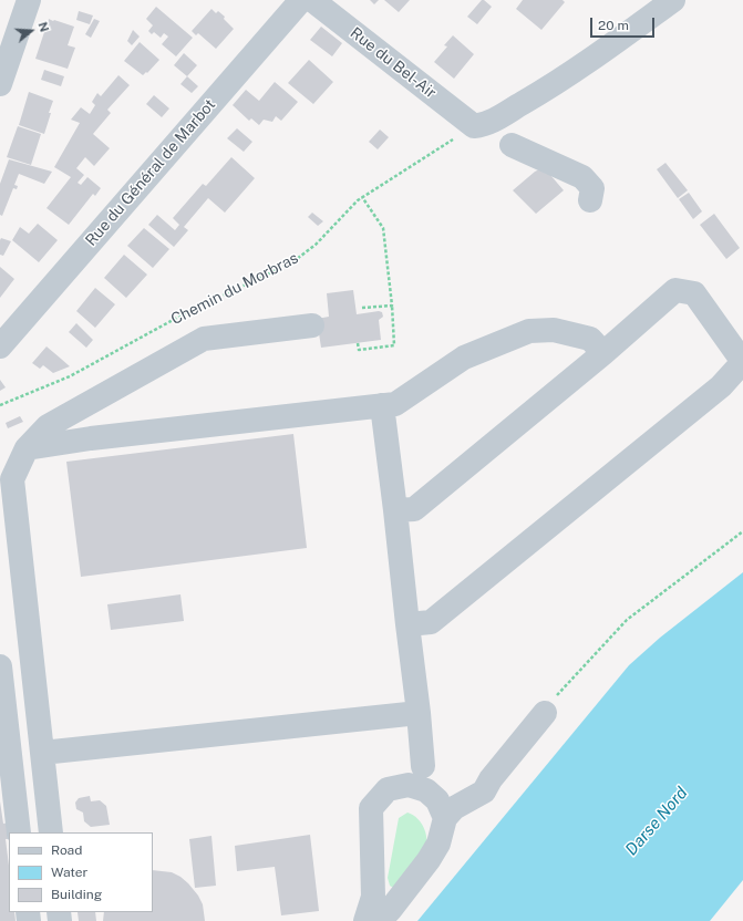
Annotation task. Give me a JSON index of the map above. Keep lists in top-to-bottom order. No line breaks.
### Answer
{"streets":{"street":["Rue du Bel-Air","Rue du Général de Marbot"],"path":["Chemin du Morbras"]},"crossings":[["Rue du Bel-Air","Chemin du Morbras"]],"water":["Darse Nord"],"legend":["Road","Water","Building"],"scale_bar":"20 m","north":"right"}
